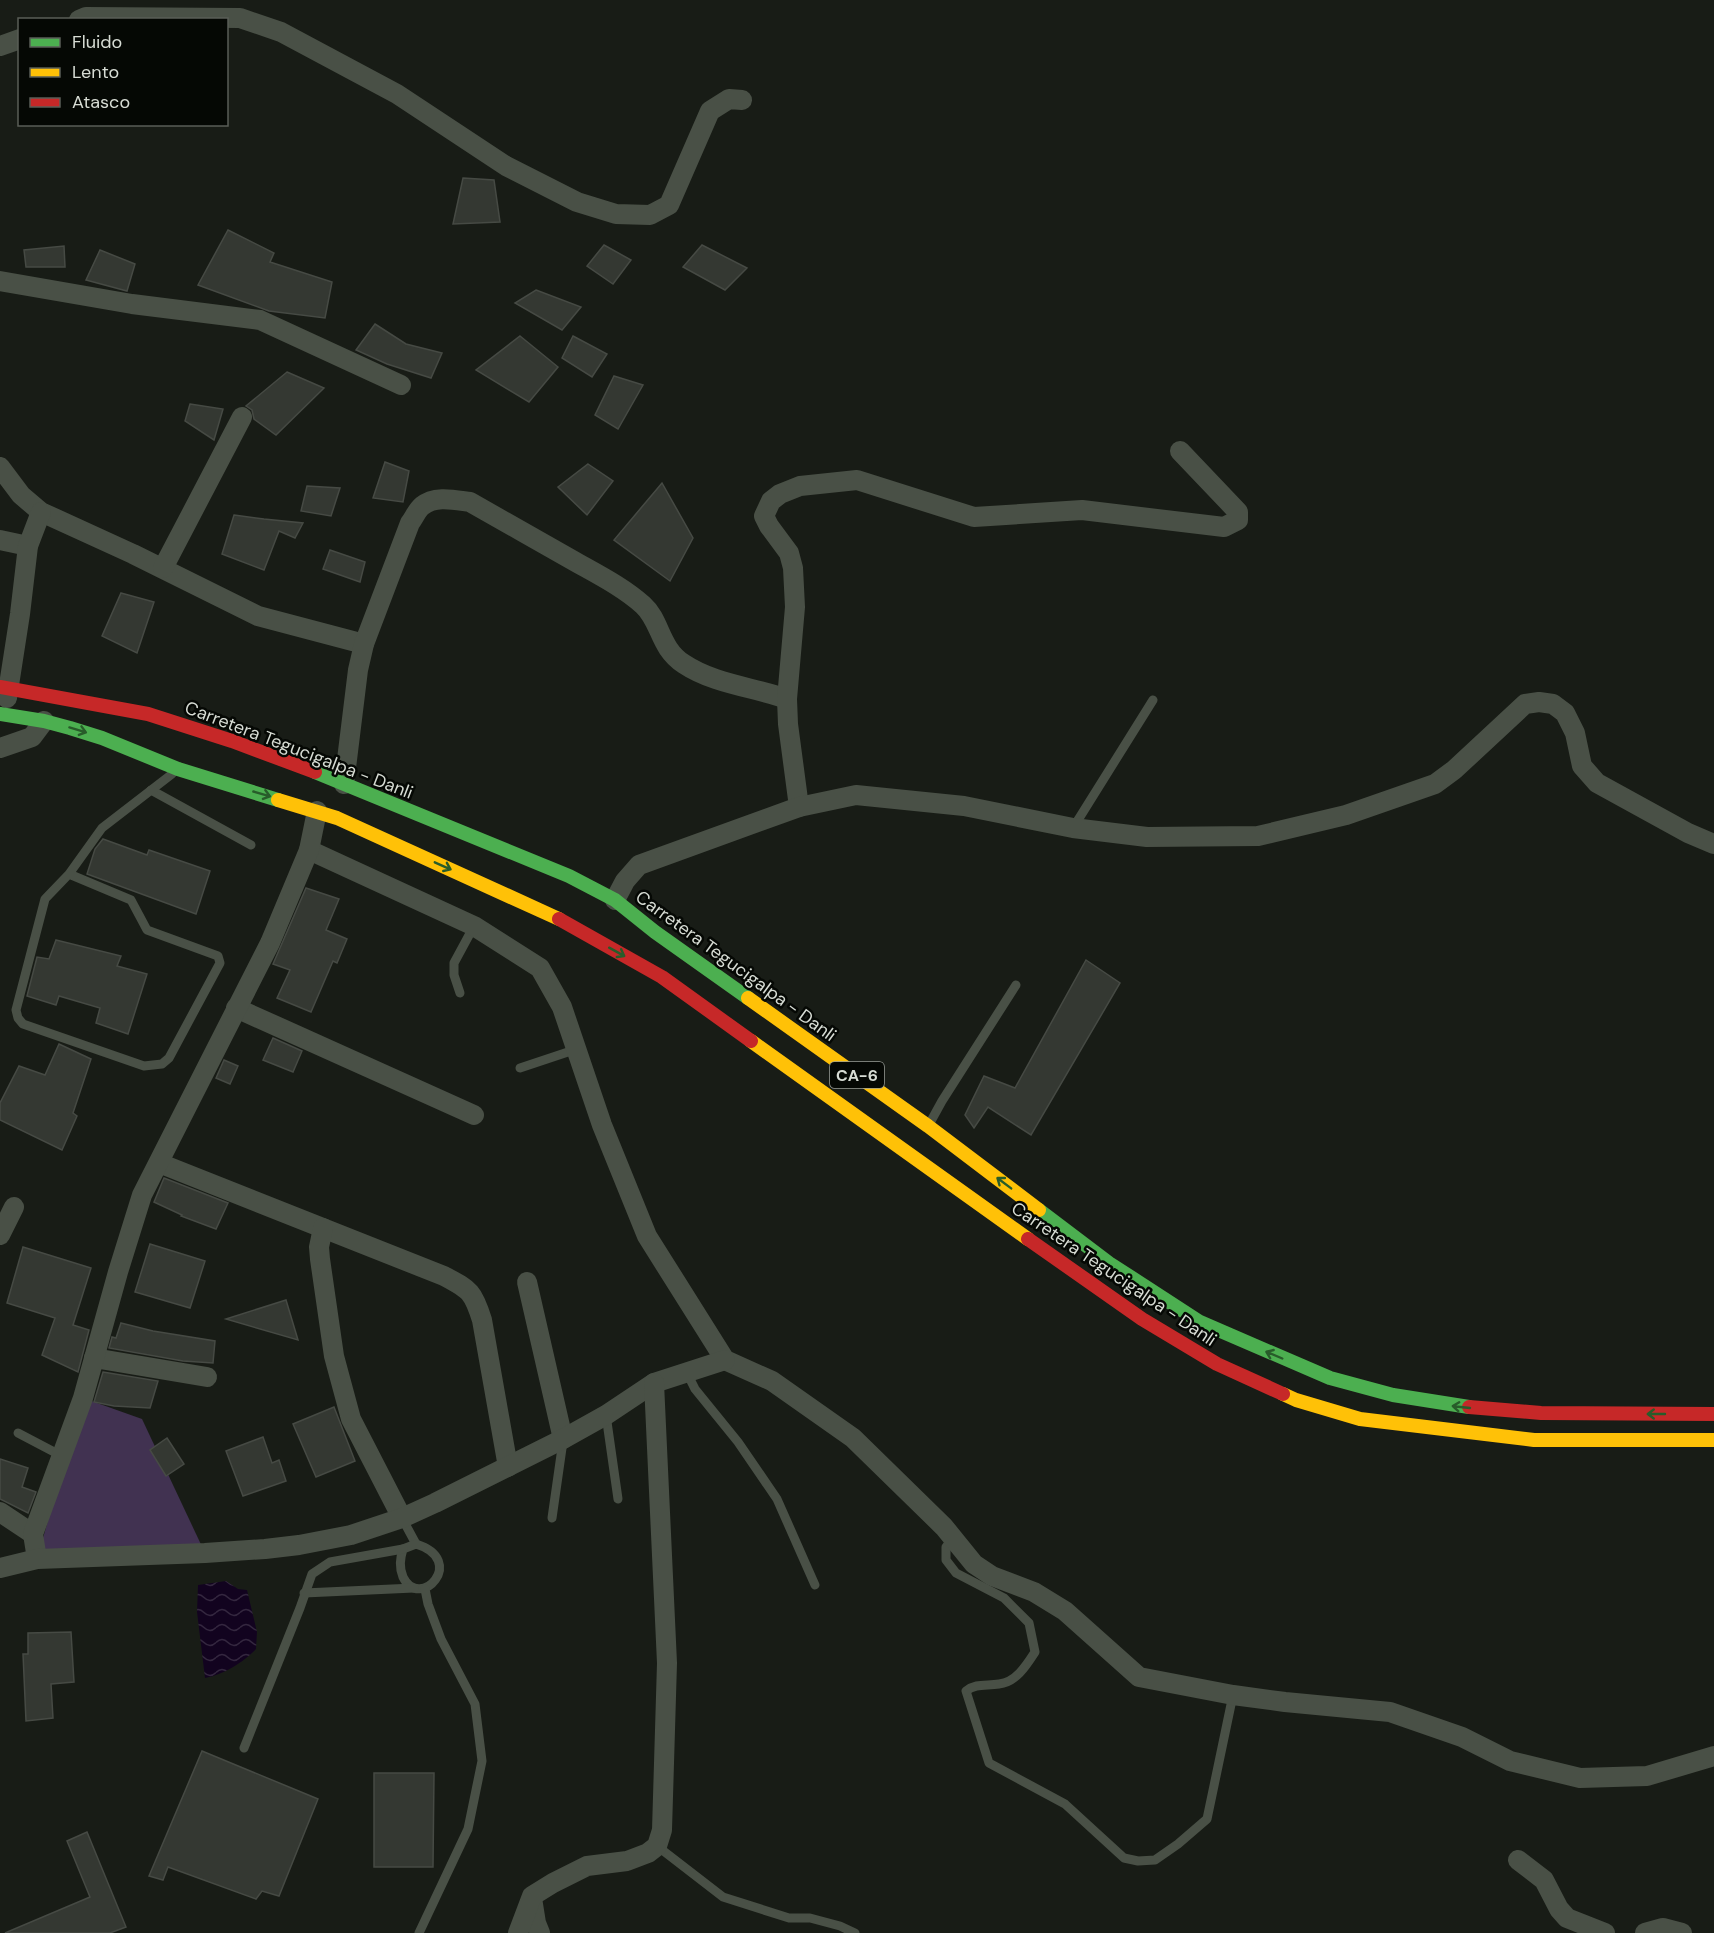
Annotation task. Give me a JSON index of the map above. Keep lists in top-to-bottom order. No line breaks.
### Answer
{"streets":{"highway":["Carretera Tegucigalpa - Danli","CA-6"]},"legend":["Fluido","Lento","Atasco"]}
